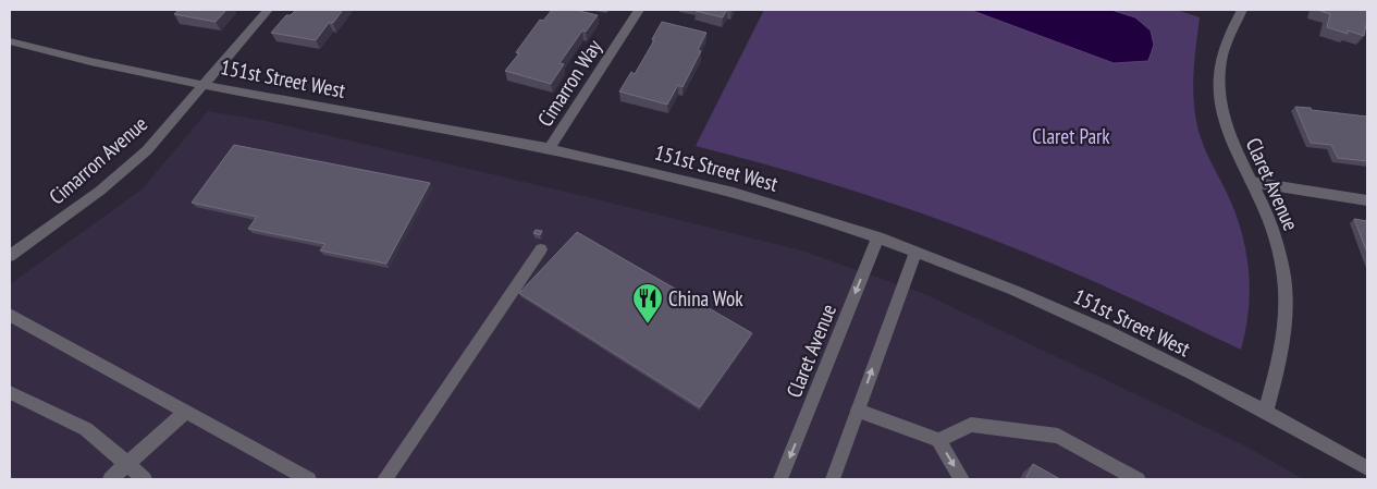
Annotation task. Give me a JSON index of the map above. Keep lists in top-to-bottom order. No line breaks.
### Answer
{"streets":{"street":["151st Street West","Cimarron Way","Cimarron Avenue","Claret Avenue"]},"crossings":[["151st Street West","Cimarron Way"],["151st Street West","Cimarron Avenue"],["151st Street West","Claret Avenue"]],"parks":["Claret Park"],"places":{"restaurant":["China Wok"]}}
